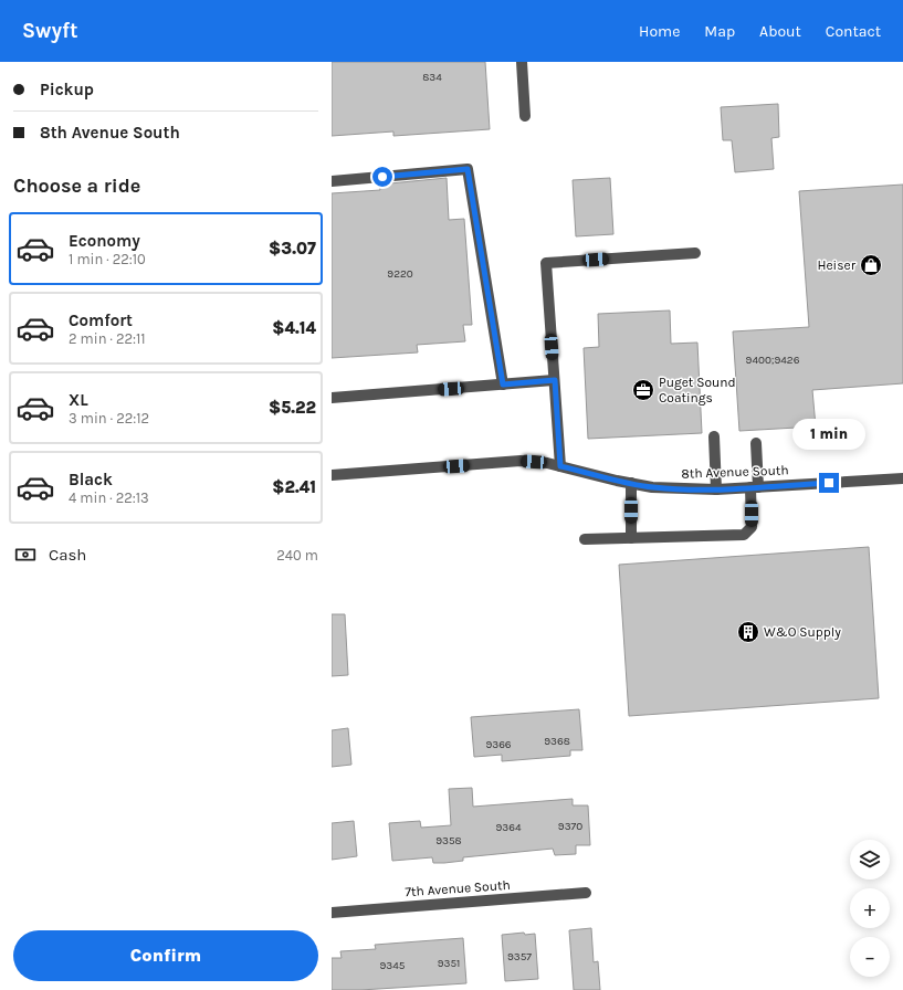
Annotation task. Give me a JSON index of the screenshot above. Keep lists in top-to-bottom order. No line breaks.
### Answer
{"streets":{"street":["8th Avenue South","7th Avenue South"]},"places":{"shop":["Heiser"],"office":["Puget Sound Coatings"],"building":["W&O Supply"]},"house_numbers":["834","9220","9400;9426","9368","9366","9370","9364","9358","9357","9351","9345"],"page":{"header":"Swyft","nav":["Home","Map","About","Contact"],"banner":["Pickup","8th Avenue South"],"heading":"Choose a ride","list":[{"name":"Economy","note":"1 min · 22:10","value":"$3.07"},{"name":"Comfort","note":"2 min · 22:11","value":"$4.14"},{"name":"XL","note":"3 min · 22:12","value":"$5.22"},{"name":"Black","note":"4 min · 22:13","value":"$2.41"}],"bubble":"1 min","pay":["Cash","240 m"],"map_buttons":["+","−"],"buttons":"Confirm"}}
